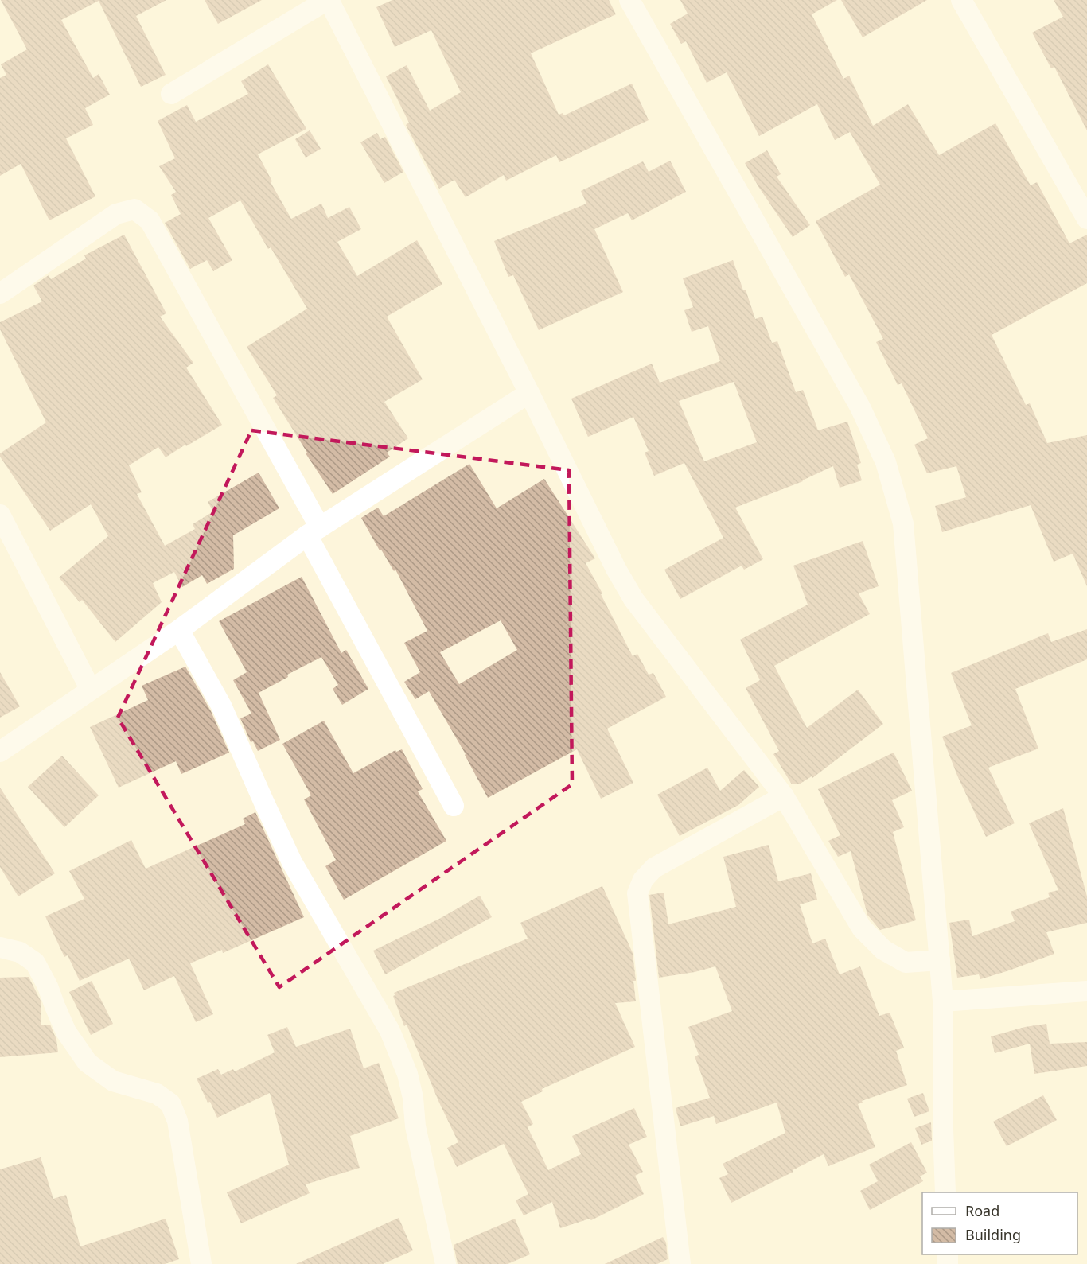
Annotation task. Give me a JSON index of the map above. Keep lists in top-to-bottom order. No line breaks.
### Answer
{"legend":["Road","Building"]}
